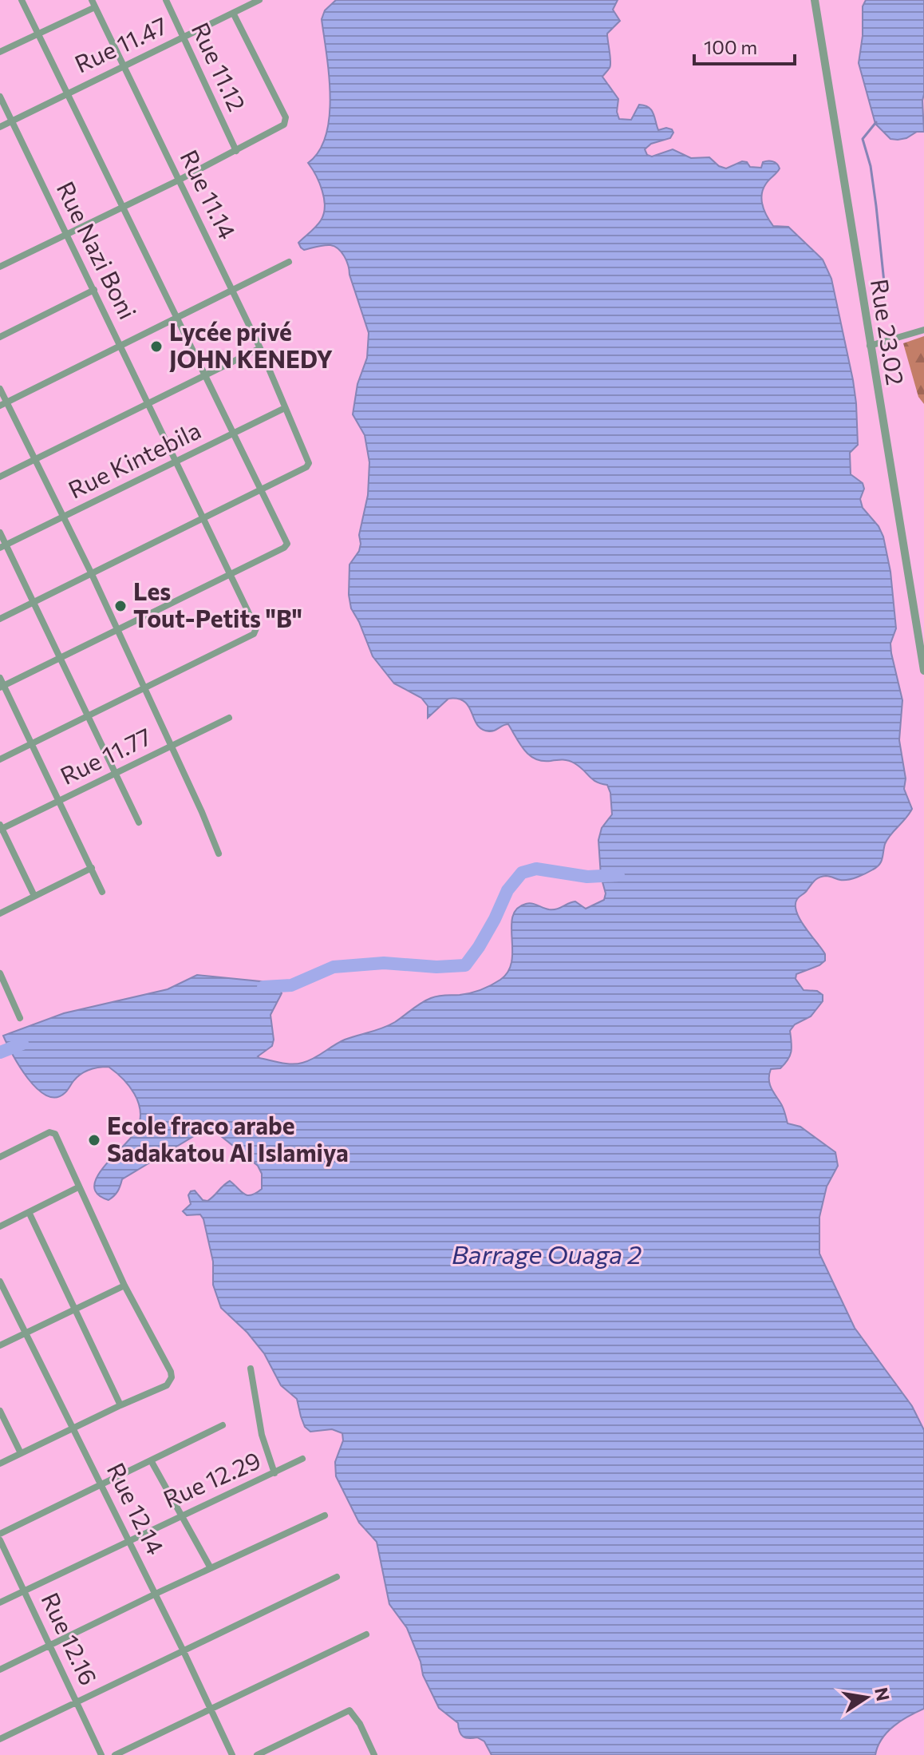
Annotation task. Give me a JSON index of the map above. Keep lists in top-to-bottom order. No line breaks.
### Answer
{"streets":{"street":["Rue 11.47","Rue 11.12","Rue 11.14","Rue Nazi Boni","Rue 23.02","Rue Kintebila","Rue 11.77","Rue 12.29","Rue 12.14","Rue 12.16"]},"crossings":[["Rue 11.47","Rue 11.12"],["Rue 11.47","Rue 11.14"],["Rue 11.47","Rue Nazi Boni"],["Rue 11.14","Rue Kintebila"],["Rue Nazi Boni","Rue Kintebila"],["Rue 12.29","Rue 12.14"],["Rue 12.29","Rue 12.16"]],"water":["Barrage Ouaga 2"],"places":["Lycée privé JOHN KENEDY","Les Tout-Petits \"B\"","Ecole fraco arabe Sadakatou Al Islamiya"],"scale_bar":"100 m","north":"right"}
